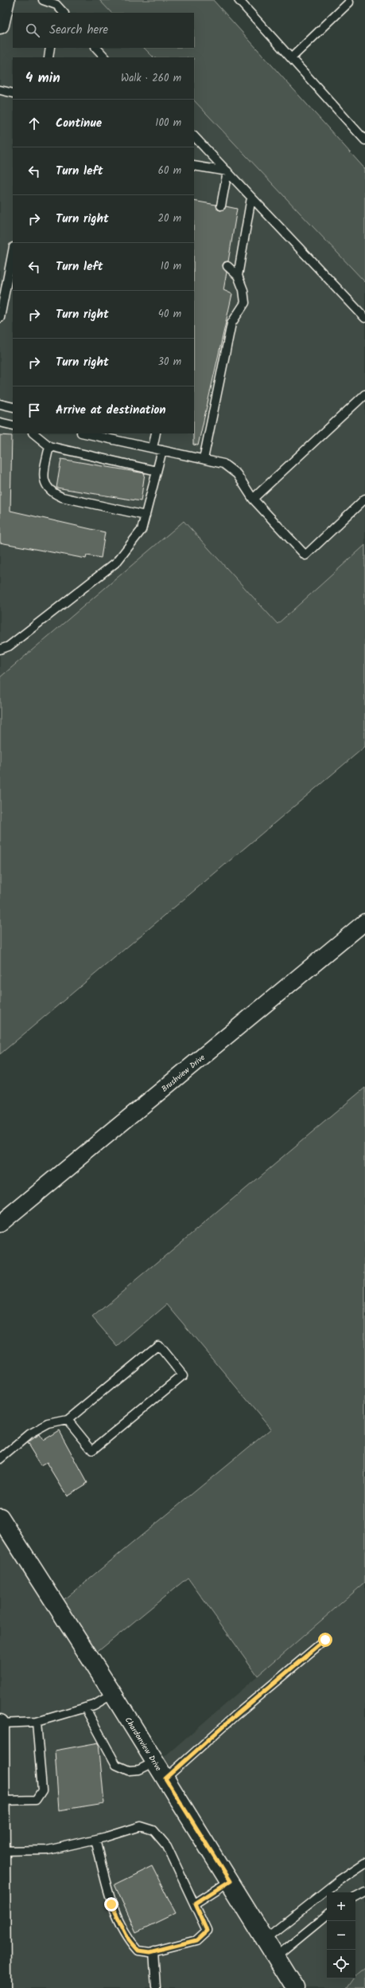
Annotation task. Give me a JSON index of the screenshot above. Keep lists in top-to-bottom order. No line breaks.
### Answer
{"streets":{"street":["Brushview Drive","Chardonview Drive"]},"page":{"search":"Search here","heading":["4 min","Walk · 260 m"],"list":[["Continue","100 m"],["Turn left","60 m"],["Turn right","20 m"],["Turn left","10 m"],["Turn right","40 m"],["Turn right","30 m"],"Arrive at destination"],"map_buttons":["+","−"]}}
